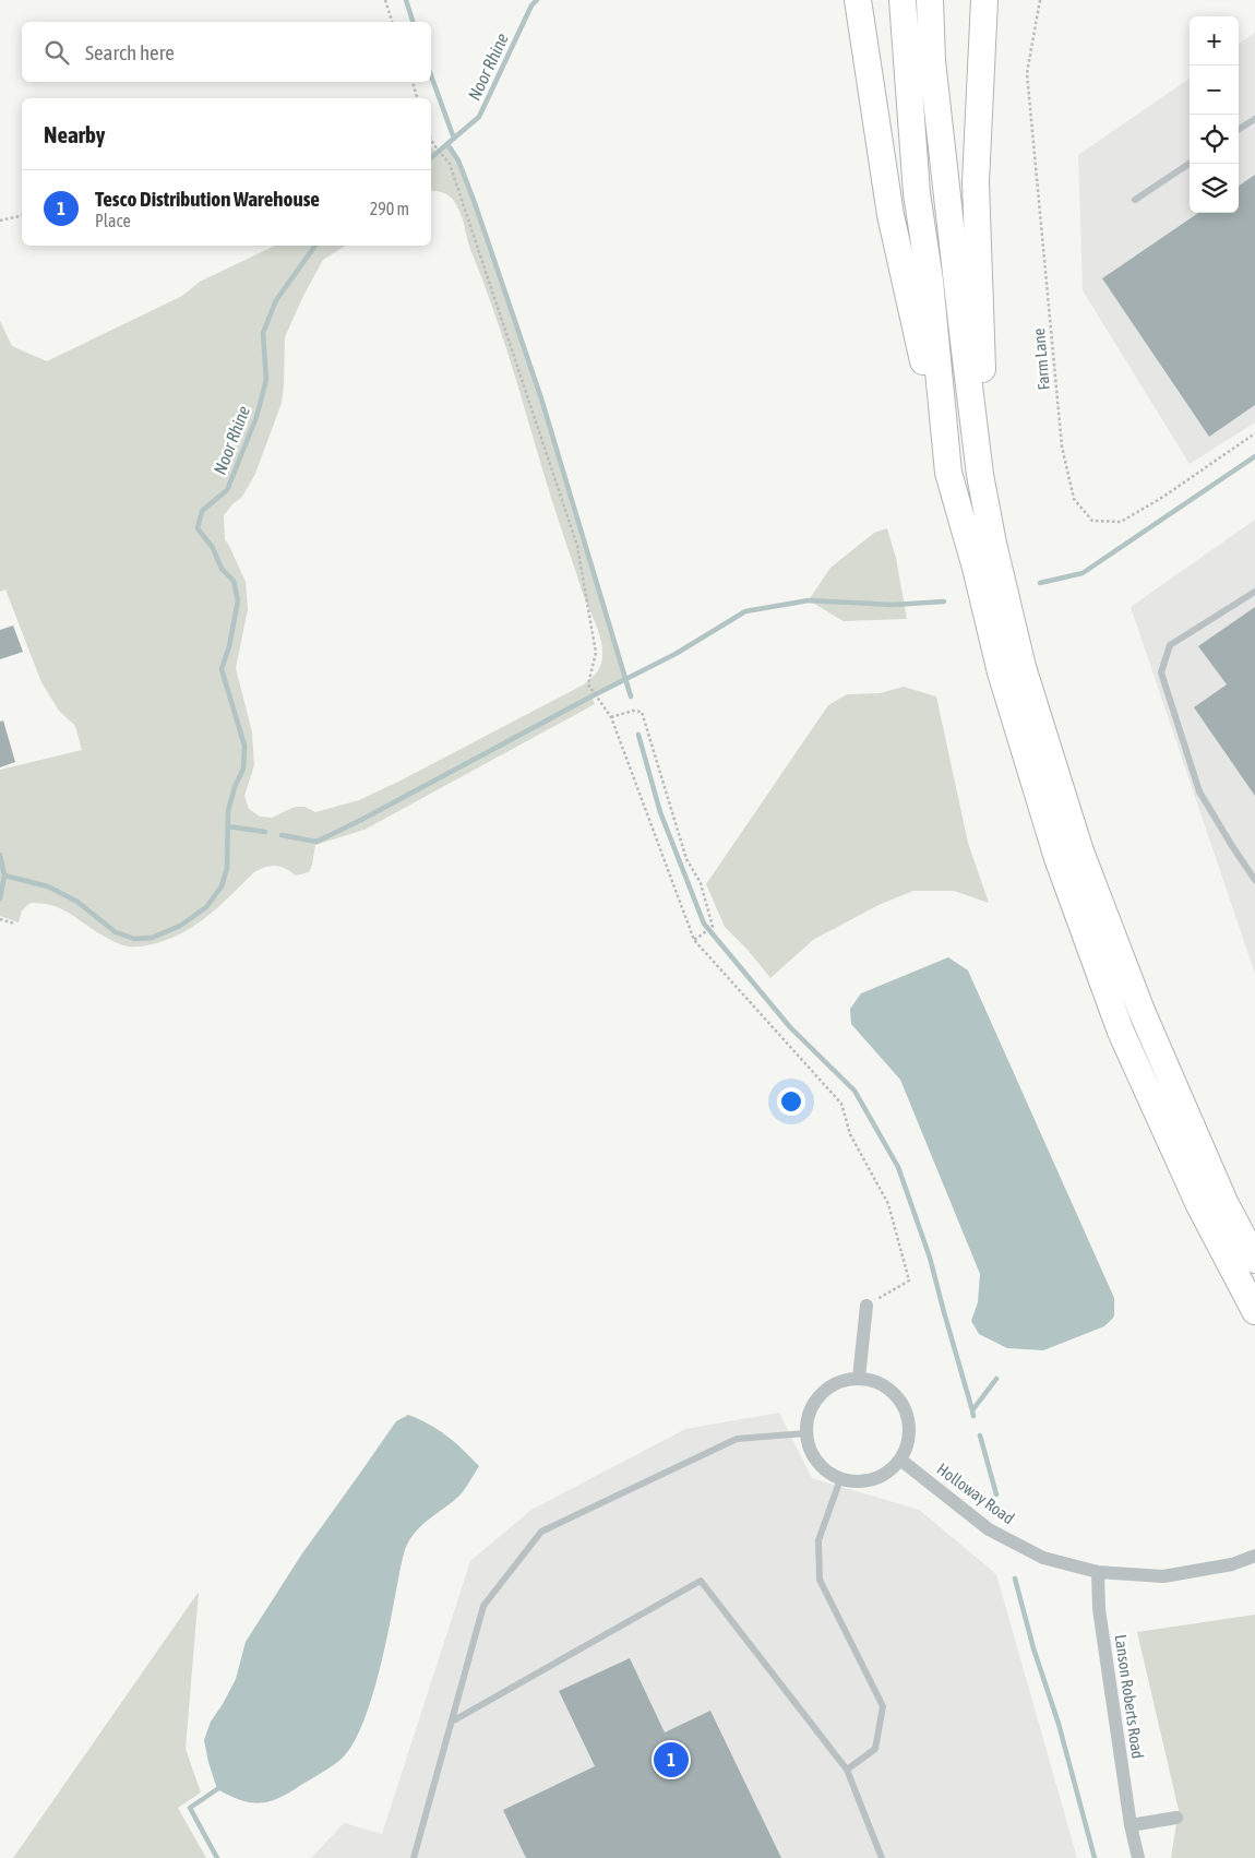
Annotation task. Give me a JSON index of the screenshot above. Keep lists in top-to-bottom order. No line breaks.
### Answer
{"streets":{"street":["Holloway Road","Lanson Roberts Road"],"path":["Farm Lane"]},"crossings":[["Holloway Road","Lanson Roberts Road"]],"water":["Noor Rhine"],"page":{"map_buttons":["+","−"],"search":"Search here","heading":"Nearby","list":[{"mark":"1","name":"Tesco Distribution Warehouse","note":"Place","value":"290 m"}],"pins":"1"}}
